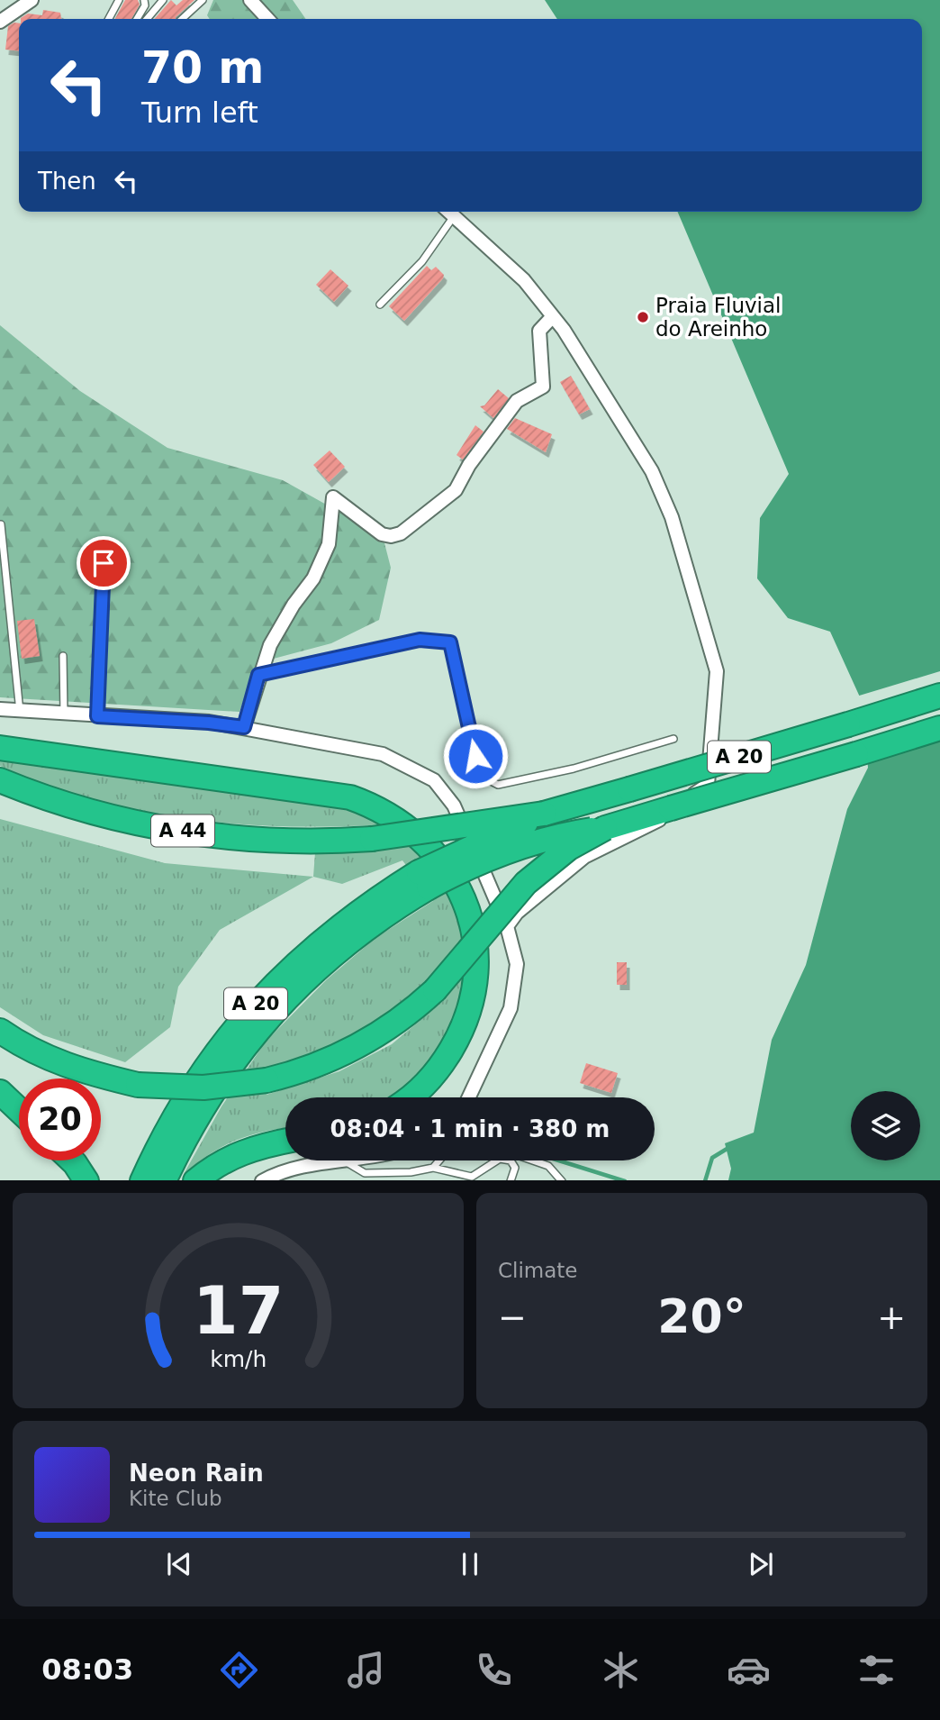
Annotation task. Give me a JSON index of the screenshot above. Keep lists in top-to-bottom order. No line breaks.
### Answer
{"streets":{"highway":["A 20","A 44"]},"crossings":[["A 20","A 44"]],"places":["Praia Fluvial do Areinho"],"page":{"turn":["70 m","Turn left"],"then":"Then","limit":"20","trip":"08:04 · 1 min · 380 m","tile":"Climate","heat":["−","20°","+"],"song":["Neon Rain","Kite Club"],"tabs":"08:03","gauge":["17","km/h"]}}
